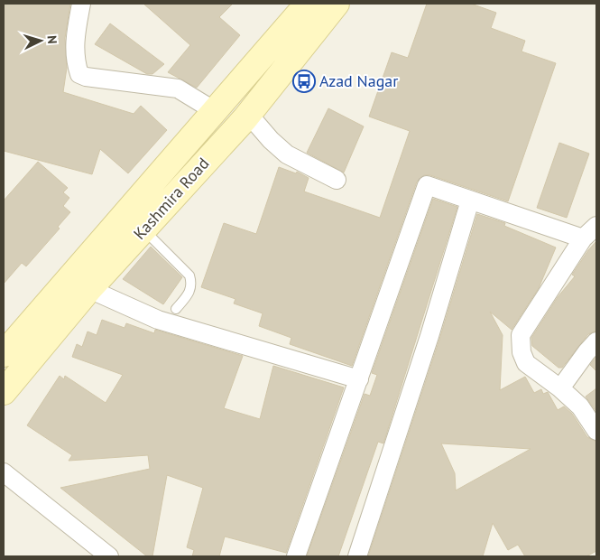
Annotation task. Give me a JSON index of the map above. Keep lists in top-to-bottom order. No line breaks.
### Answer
{"streets":{"main road":["Kashmira Road"]},"places":{"bus stop":["Azad Nagar"]},"north":"right"}
